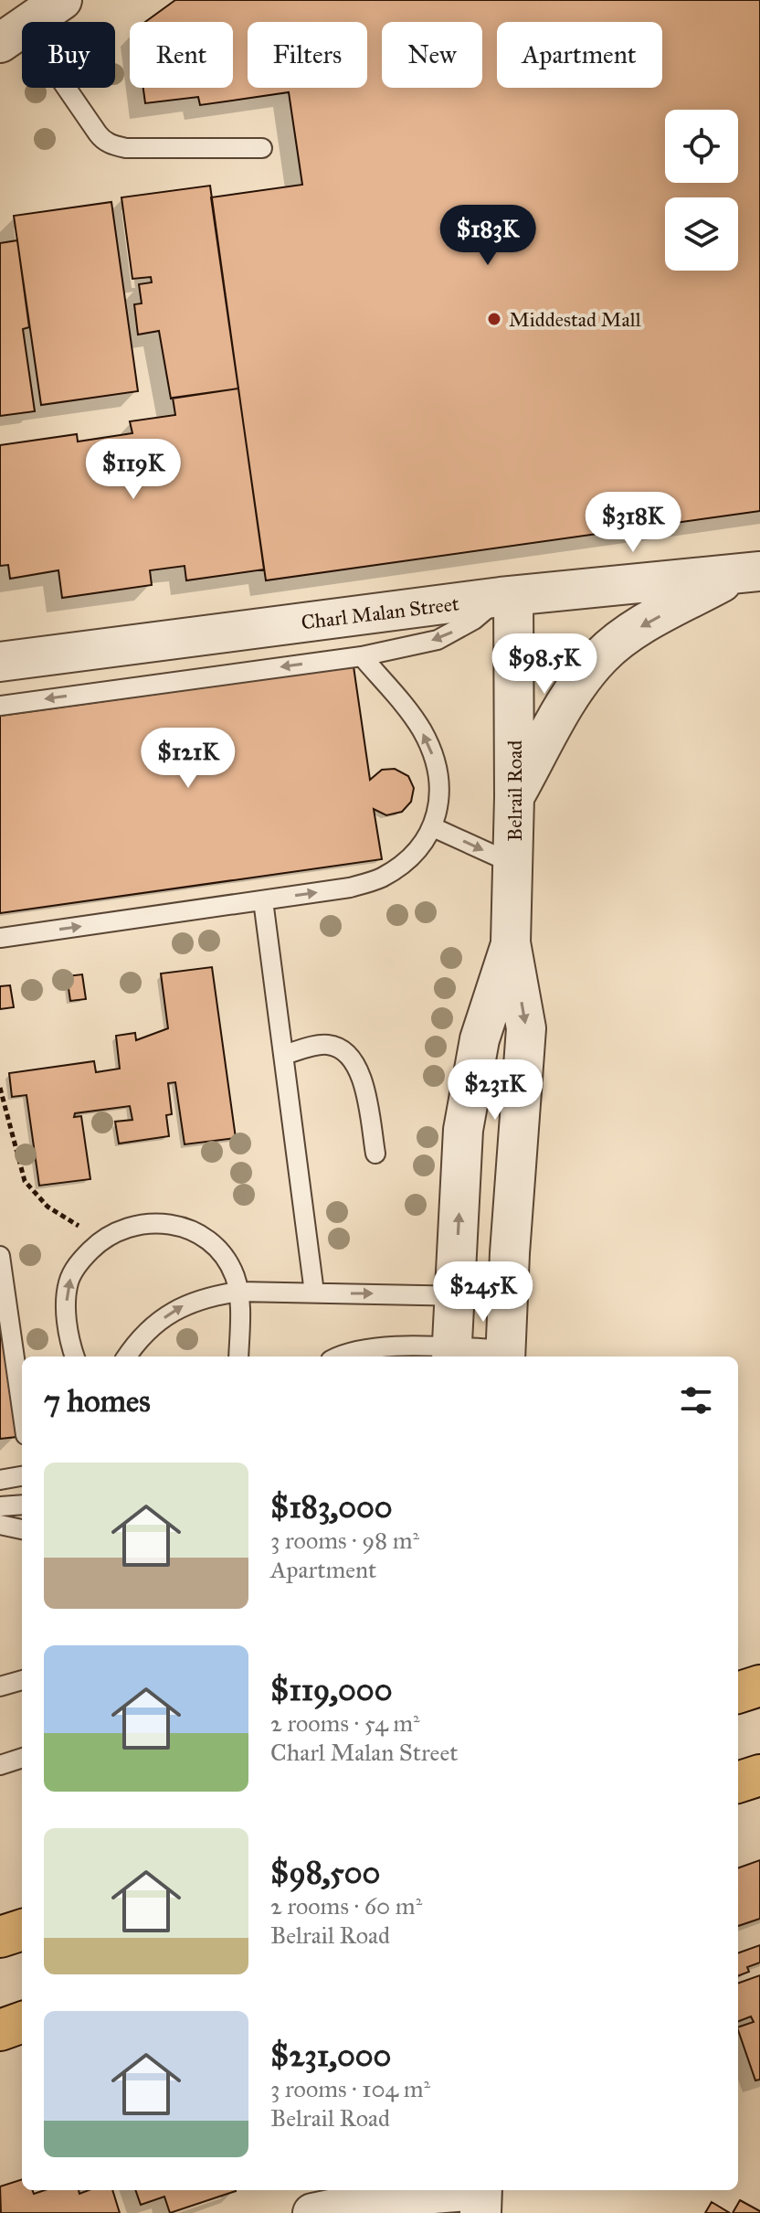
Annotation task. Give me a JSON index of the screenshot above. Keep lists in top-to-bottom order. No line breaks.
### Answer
{"streets":{"street":["Charl Malan Street","Belrail Road"]},"crossings":[["Charl Malan Street","Belrail Road"]],"places":["Middestad Mall"],"page":{"chip":["Buy","Rent","Filters","New","Apartment"],"price":["$183K","$119K","$318K","$98.5K","$121K","$231K","$245K"],"heading":"7 homes","list":[{"name":"$183,000","note":"3 rooms · 98 m² · Apartment"},{"name":"$119,000","note":"2 rooms · 54 m² · Charl Malan Street"},{"name":"$98,500","note":"2 rooms · 60 m² · Belrail Road"},{"name":"$231,000","note":"3 rooms · 104 m² · Belrail Road"}]}}
